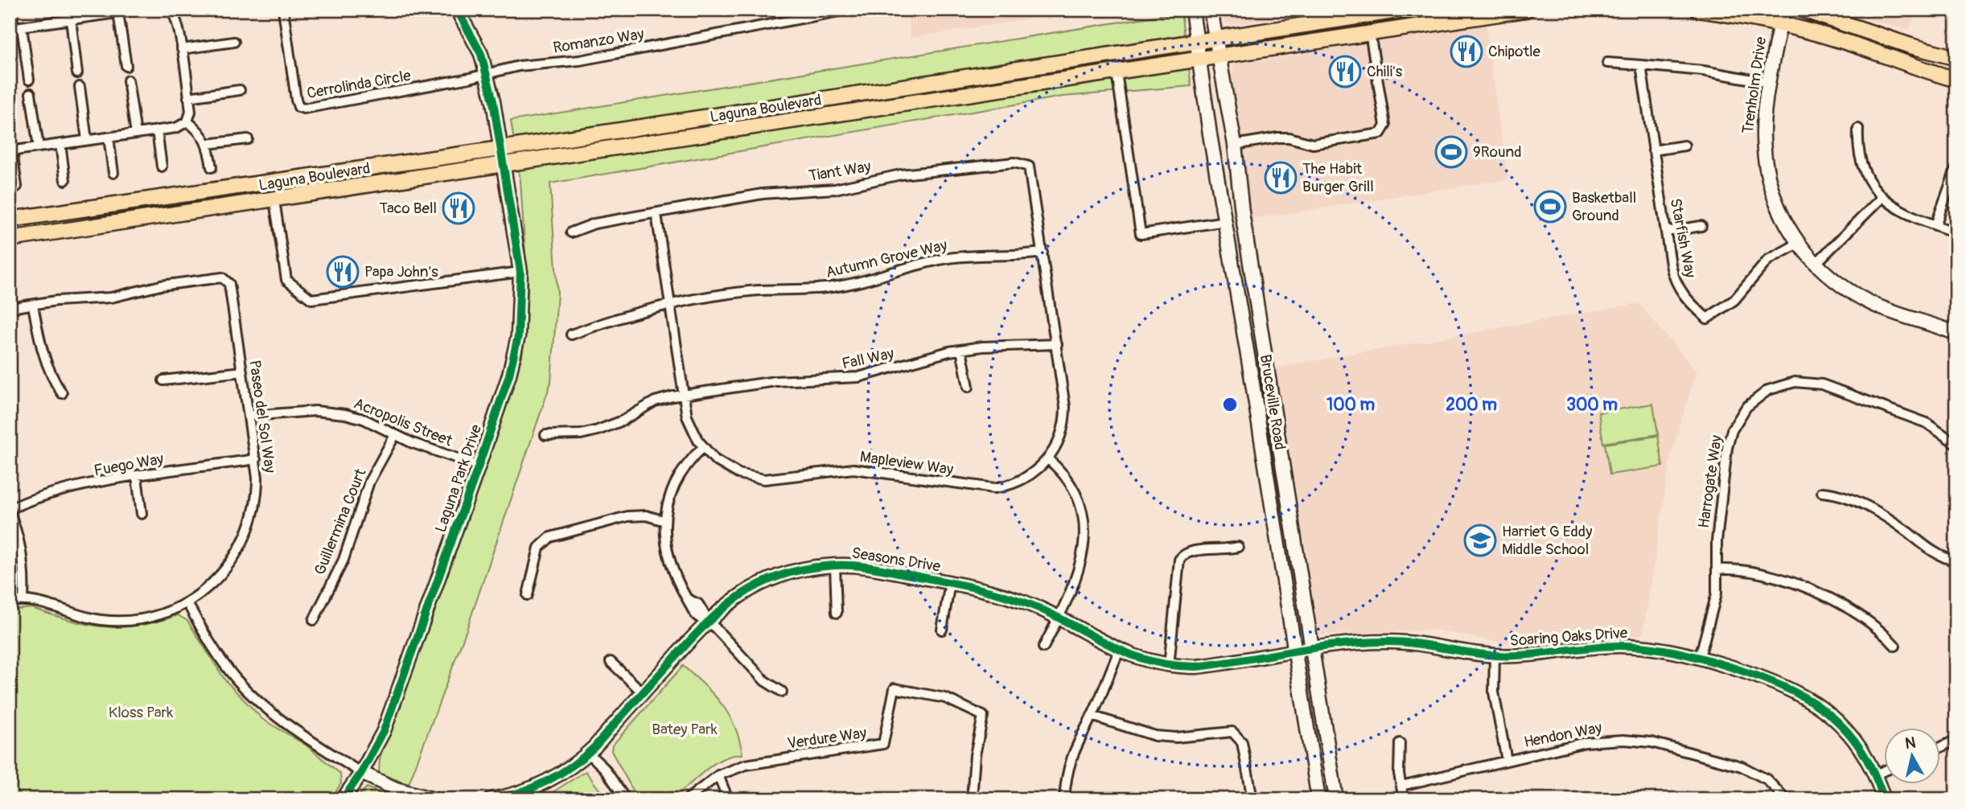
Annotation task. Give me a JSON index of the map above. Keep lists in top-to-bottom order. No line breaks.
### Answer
{"streets":{"main road":["Laguna Boulevard"],"street":["Romanzo Way","Cerrolinda Circle","Trenholm Drive","Tiant Way","Starfish Way","Autumn Grove Way","Fall Way","Bruceville Road","Paseo del Sol Way","Acropolis Street","Mapleview Way","Fuego Way","Laguna Park Drive","Harrogate Way","Guillermina Court","Seasons Drive","Soaring Oaks Drive","Hendon Way","Verdure Way"]},"crossings":[["Romanzo Way","Cerrolinda Circle"],["Romanzo Way","Laguna Park Drive"],["Cerrolinda Circle","Laguna Park Drive"],["Trenholm Drive","Starfish Way"],["Laguna Boulevard","Bruceville Road"],["Laguna Boulevard","Laguna Park Drive"],["Tiant Way","Mapleview Way"],["Autumn Grove Way","Mapleview Way"],["Fall Way","Mapleview Way"],["Bruceville Road","Seasons Drive"],["Bruceville Road","Soaring Oaks Drive"],["Paseo del Sol Way","Acropolis Street"],["Paseo del Sol Way","Fuego Way"],["Acropolis Street","Laguna Park Drive"],["Acropolis Street","Guillermina Court"],["Harrogate Way","Soaring Oaks Drive"],["Seasons Drive","Soaring Oaks Drive"]],"parks":["Kloss Park","Batey Park"],"places":{"restaurant":["Chipotle","Chili's","The Habit Burger Grill","Taco Bell","Papa John's"],"sports":["9Round","Basketball Ground"],"school or university":["Harriet G Eddy Middle School"]},"north":"top","rings":["100 m","200 m","300 m"]}
